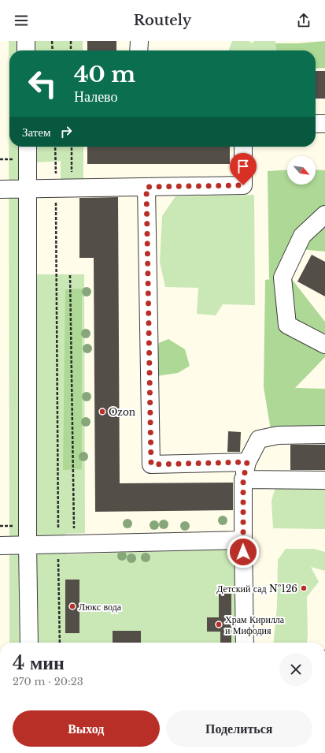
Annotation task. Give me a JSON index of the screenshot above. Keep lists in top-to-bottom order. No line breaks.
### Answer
{"places":["Ozon","Детский сад №126","Люкс вода","Храм Кирилла и Мифодия"],"north":"bottom right","page":{"header":"Routely","turn":["40 m","Налево"],"then":"Затем","heading":["4 мин","270 m · 20:23"],"buttons":["Выход","Поделиться"]}}
